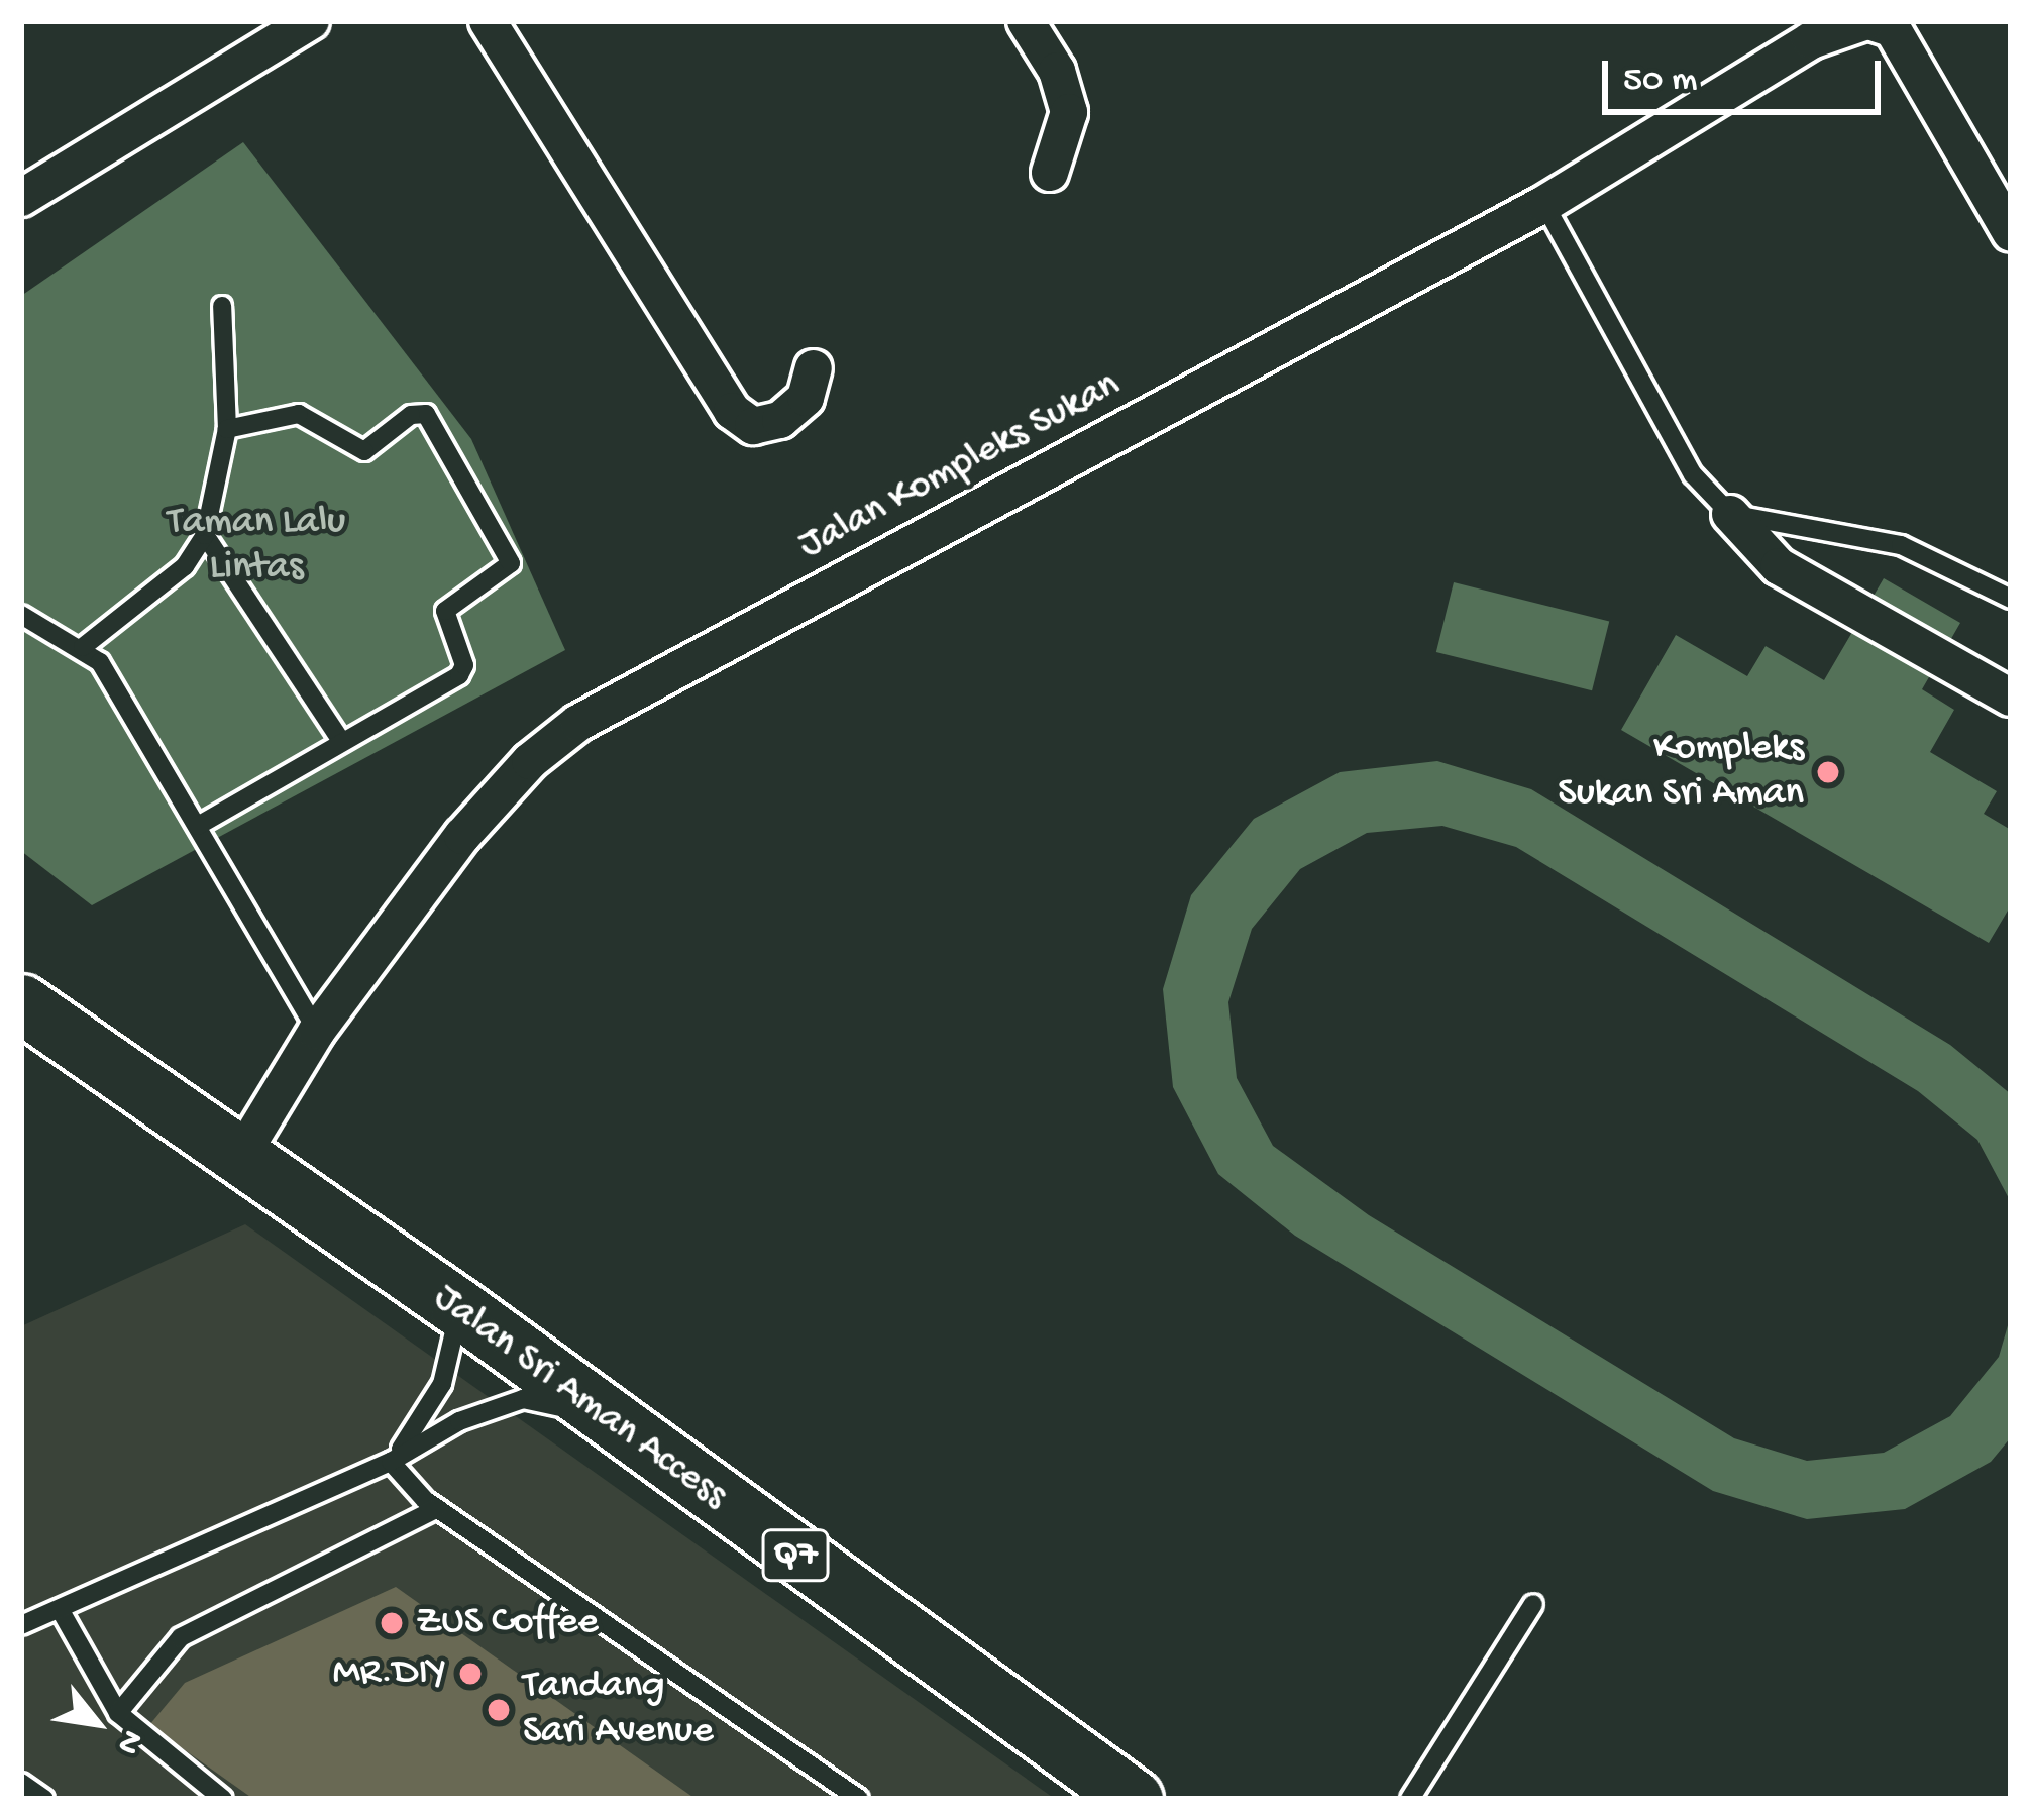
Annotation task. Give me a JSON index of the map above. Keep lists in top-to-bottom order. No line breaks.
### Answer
{"streets":{"main road":["Jalan Sri Aman Access","Q7"],"street":["Jalan Kompleks Sukan"]},"crossings":[["Jalan Kompleks Sukan","Jalan Sri Aman Access"]],"parks":["Taman Lalu Lintas"],"places":["Kompleks Sukan Sri Aman","ZUS Coffee","MR.DIY","Tandang Sari Avenue"],"scale_bar":"50 m","north":"bottom right"}
